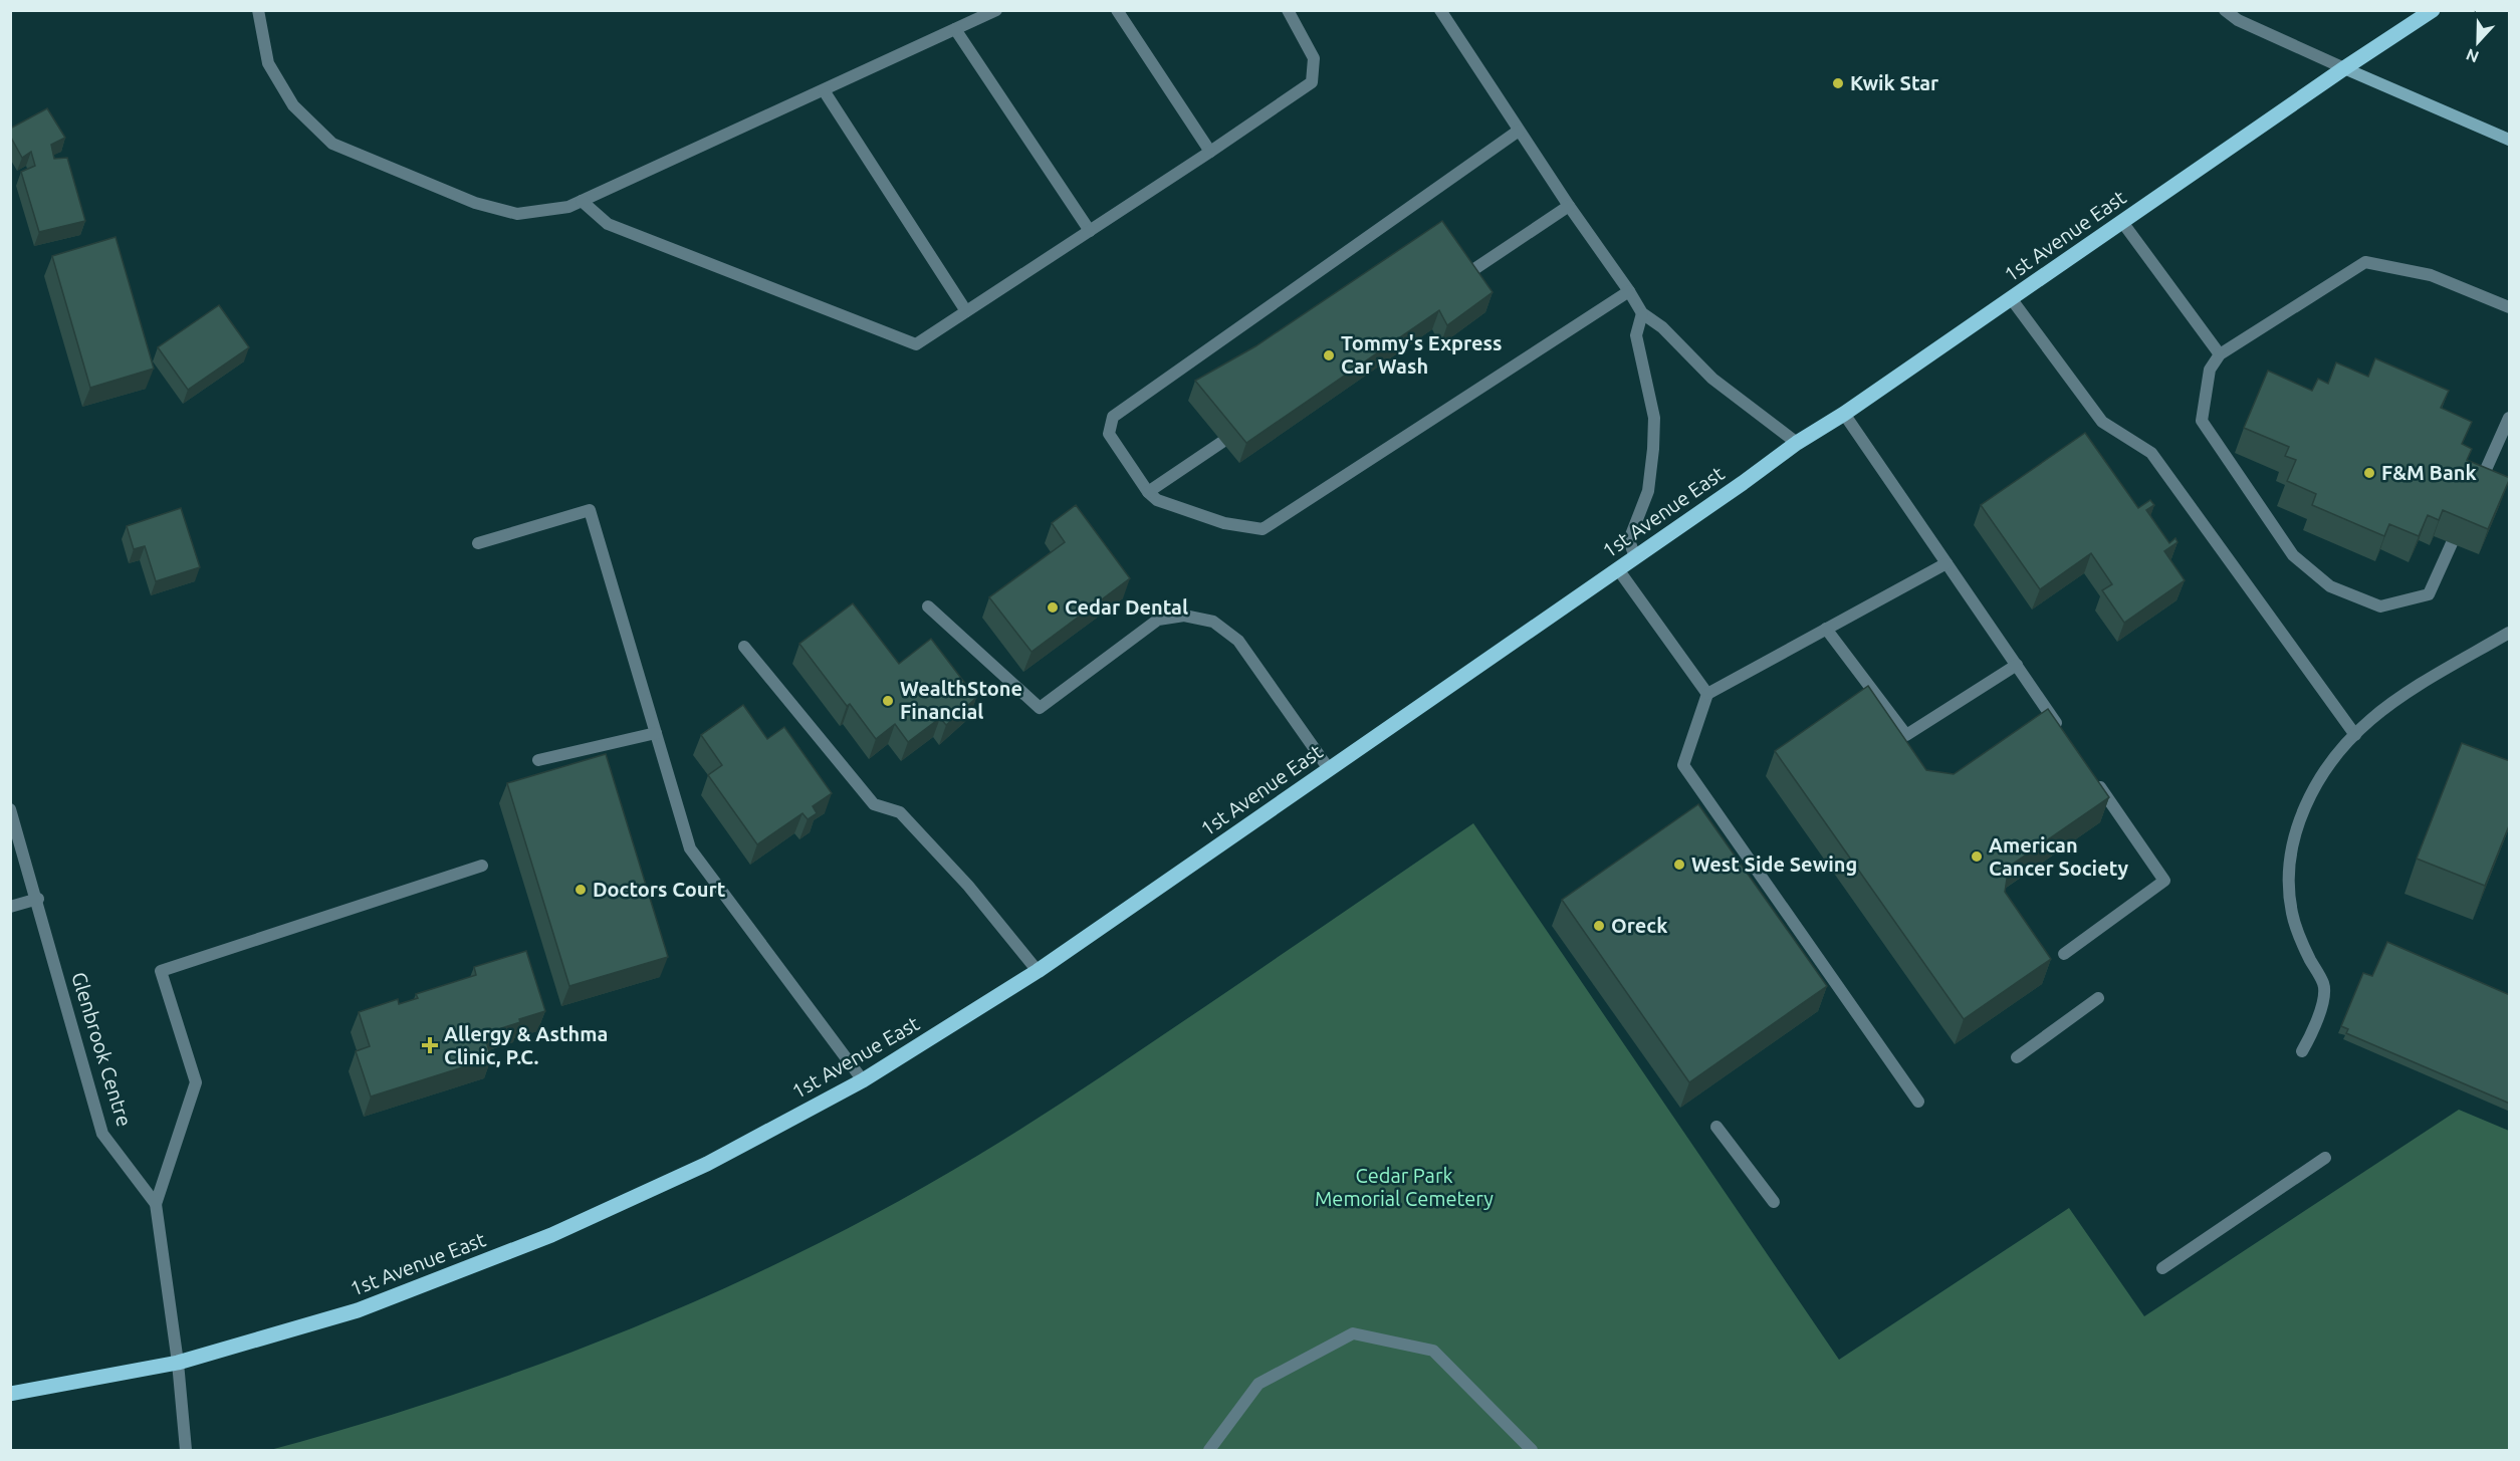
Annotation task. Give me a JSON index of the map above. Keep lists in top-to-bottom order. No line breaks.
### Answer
{"streets":{"main road":["1st Avenue East"],"street":["Glenbrook Centre"]},"crossings":[["1st Avenue East","Glenbrook Centre"]],"parks":["Cedar Park Memorial Cemetery"],"places":{"other":["Kwik Star","Tommy's Express Car Wash","F&M Bank","Cedar Dental","WealthStone Financial","American Cancer Society","West Side Sewing","Doctors Court","Oreck"],"health":["Allergy & Asthma Clinic, P.C."]},"north":"bottom"}
